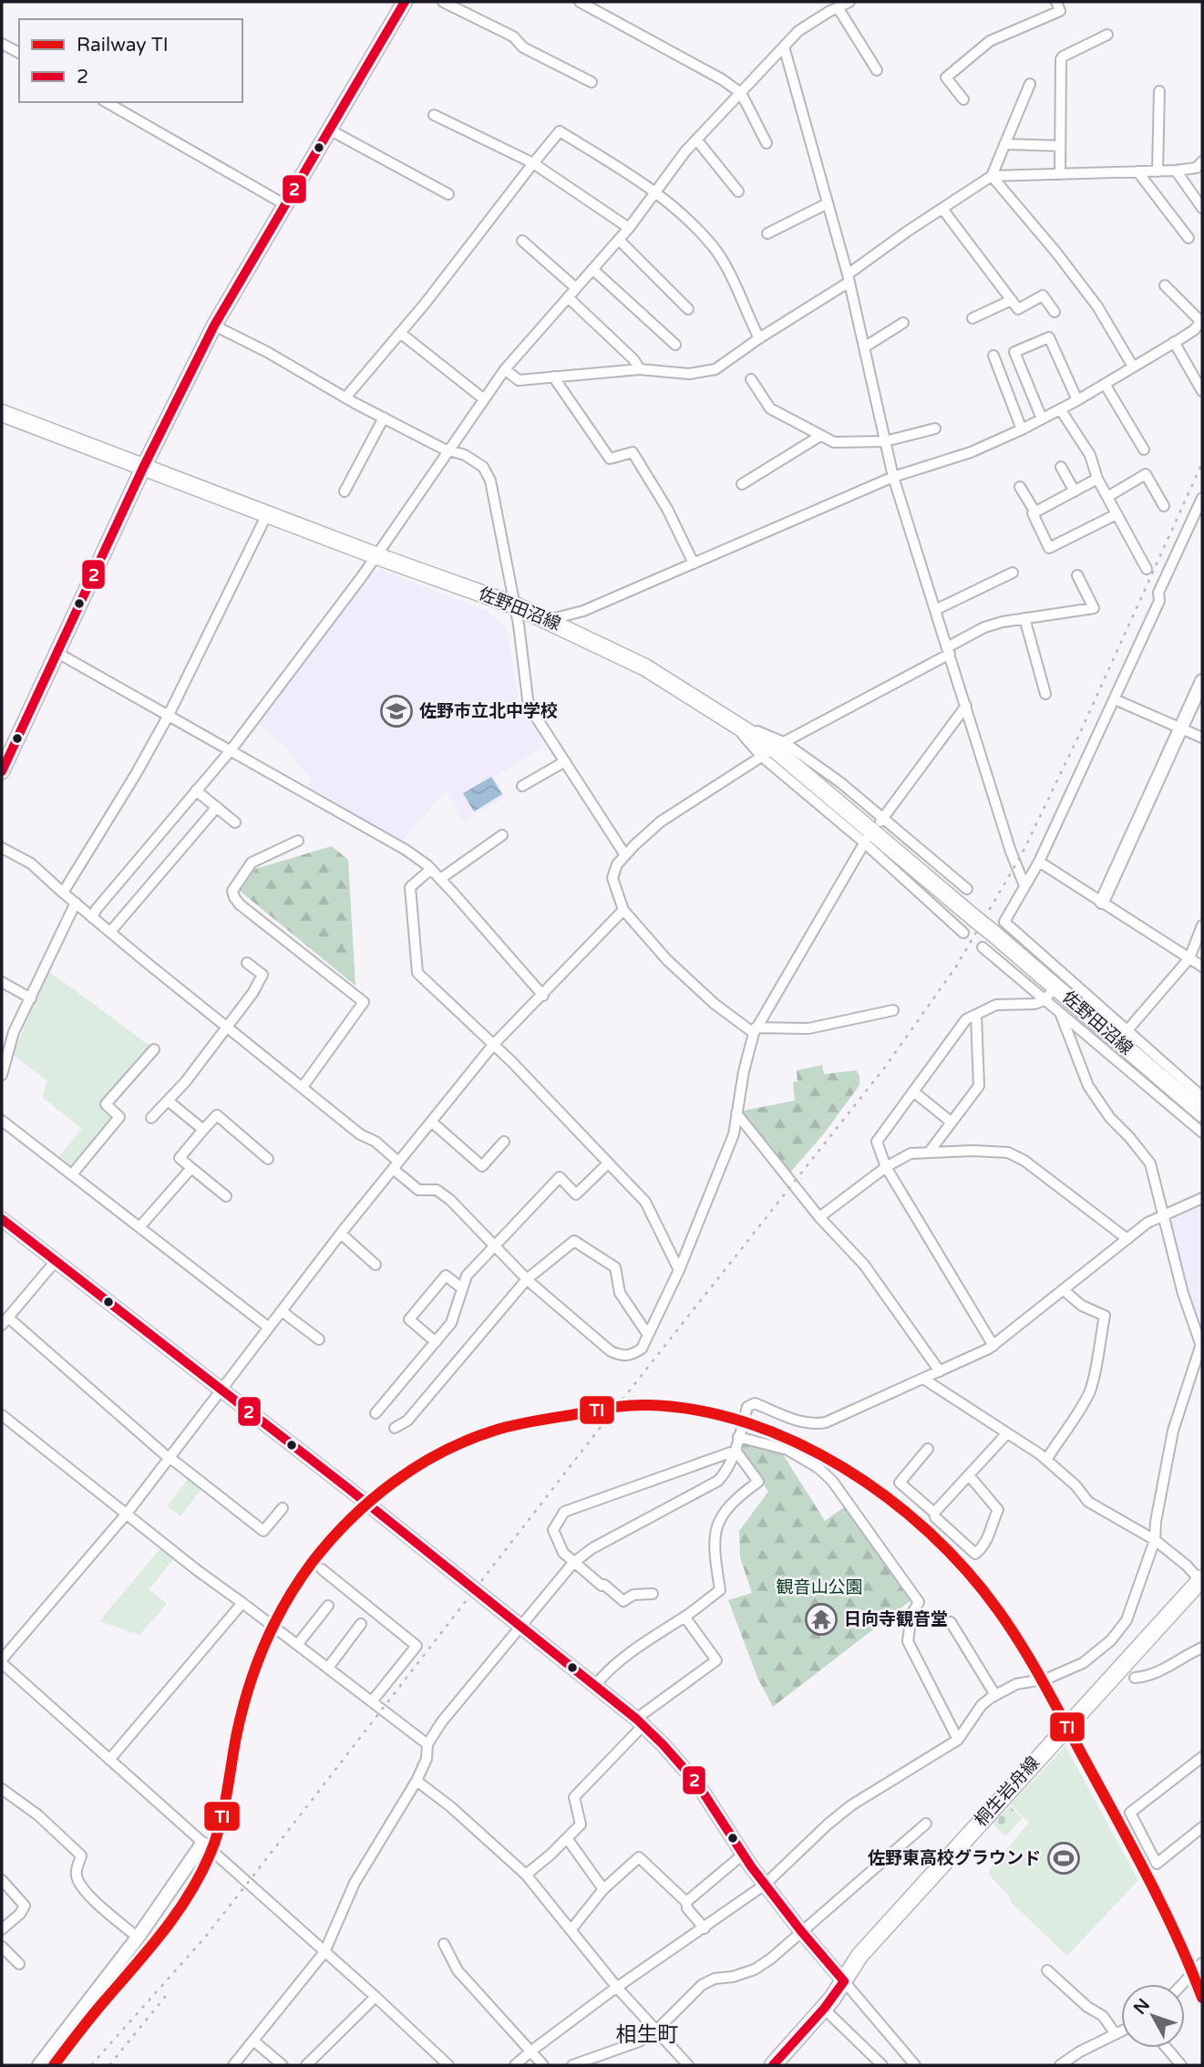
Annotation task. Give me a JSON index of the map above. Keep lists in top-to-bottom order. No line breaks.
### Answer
{"streets":{"main road":["佐野田沼線","桐生岩舟線"]},"districts":["相生町"],"parks":["観音山公園"],"places":{"school or university":["佐野市立北中学校"],"temple":["日向寺観音堂"],"sports":["佐野東高校グラウンド"]},"lines":["transit line 2","rail line TI"],"legend":["Railway TI","2"],"north":"top left"}
